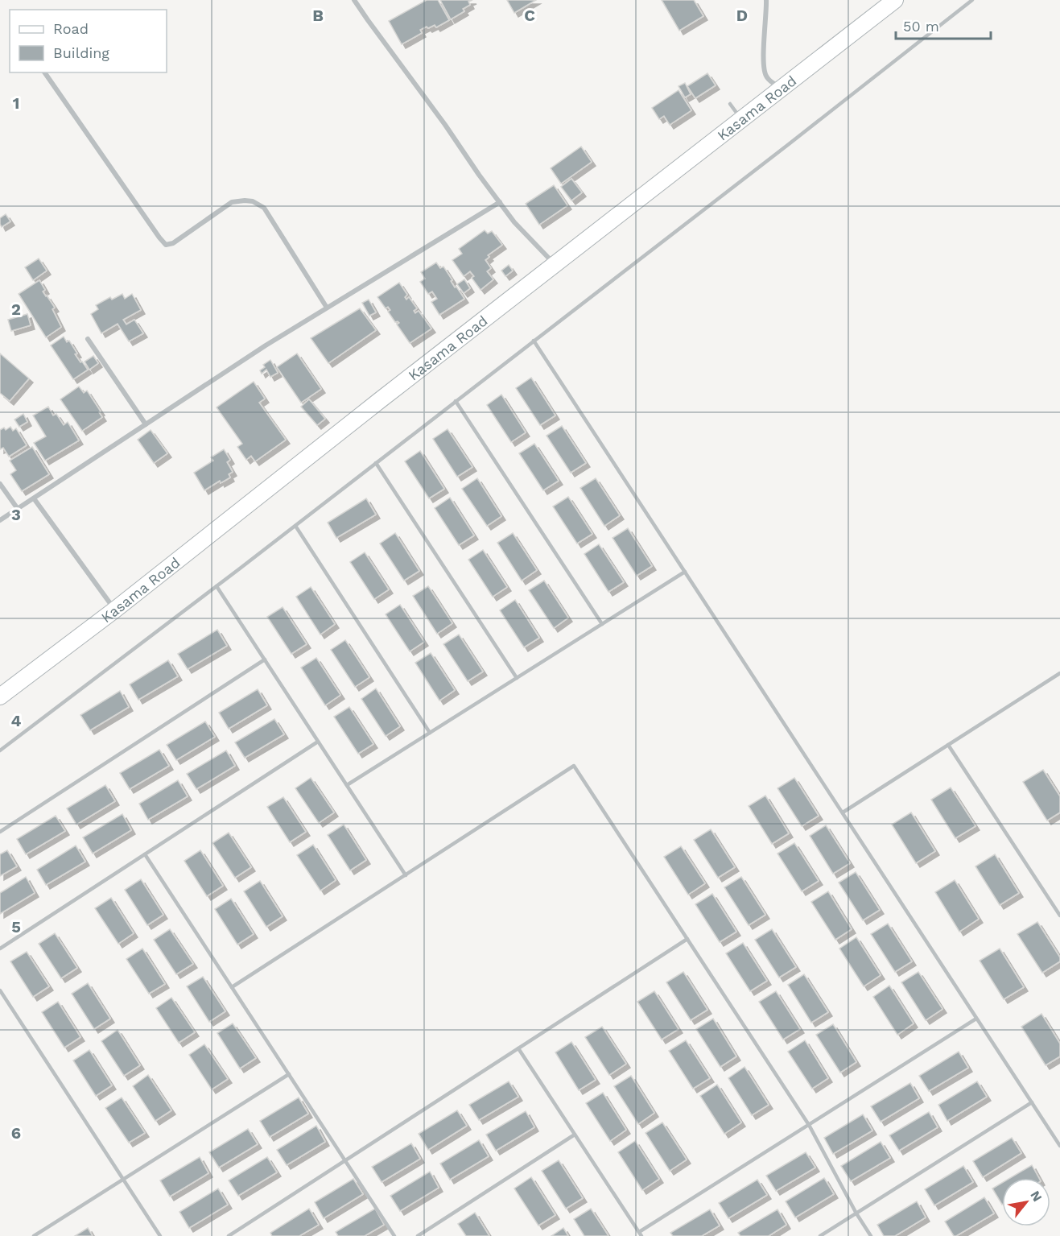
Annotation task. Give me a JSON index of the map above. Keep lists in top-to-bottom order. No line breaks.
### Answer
{"streets":{"street":["Kasama Road"]},"legend":["Road","Building"],"scale_bar":"50 m","north":"top right","grid":{"columns":["B","C","D"],"rows":["1","2","3","4","5","6"]}}
